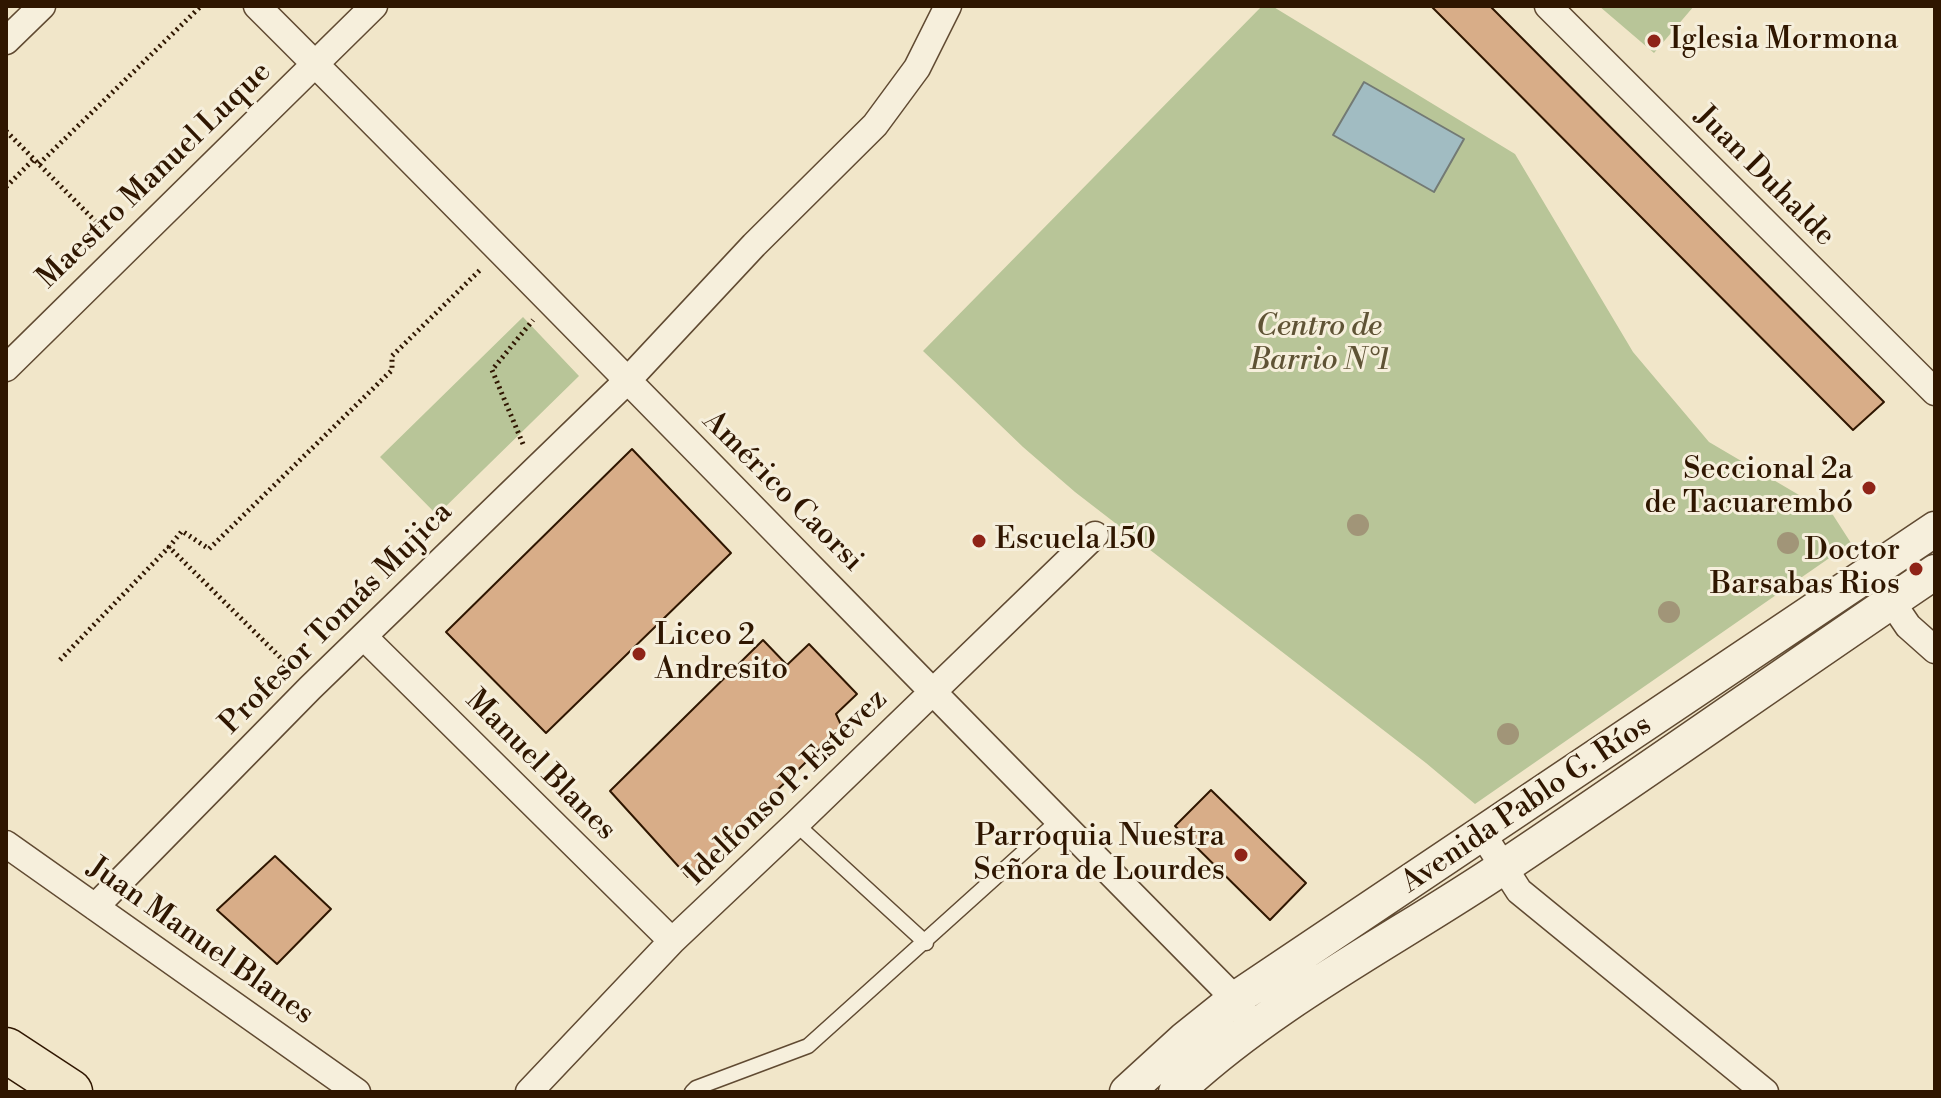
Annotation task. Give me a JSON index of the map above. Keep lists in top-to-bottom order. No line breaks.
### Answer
{"streets":{"street":["Maestro Manuel Luque","Juan Duhalde","Américo Caorsi","Profesor Tomás Mujica","Manuel Blanes","Idelfonso P. Estevez","Avenida Pablo G. Ríos","Juan Manuel Blanes"]},"crossings":[["Maestro Manuel Luque","Américo Caorsi"],["Américo Caorsi","Profesor Tomás Mujica"],["Américo Caorsi","Idelfonso P. Estevez"],["Américo Caorsi","Avenida Pablo G. Ríos"],["Profesor Tomás Mujica","Manuel Blanes"],["Profesor Tomás Mujica","Juan Manuel Blanes"],["Manuel Blanes","Idelfonso P. Estevez"]],"parks":["Centro de Barrio N°1"],"places":["Iglesia Mormona","Seccional 2a de Tacuarembó","Escuela 150","Doctor Barsabas Rios","Liceo 2 Andresito","Parroquia Nuestra Señora de Lourdes"]}
